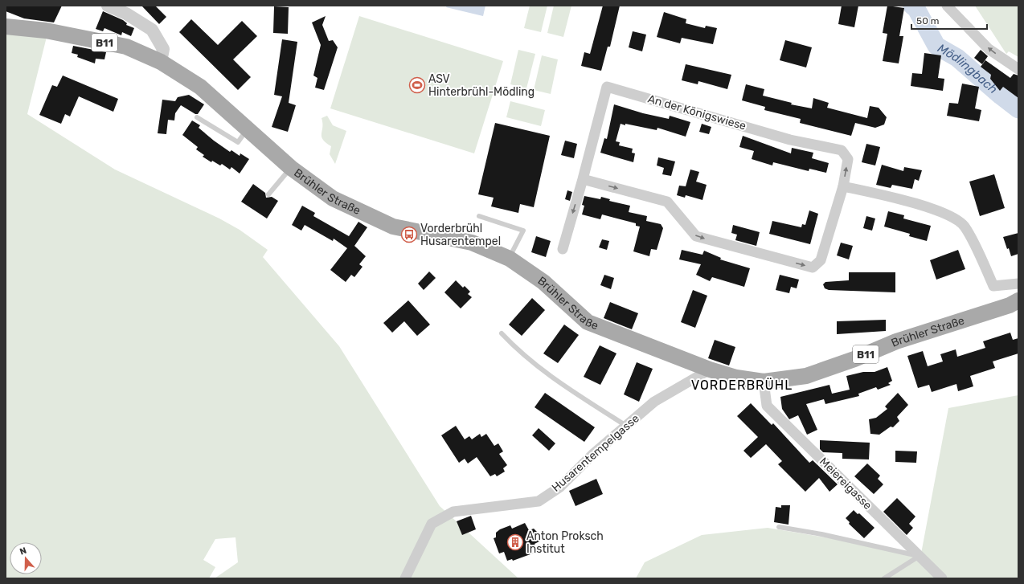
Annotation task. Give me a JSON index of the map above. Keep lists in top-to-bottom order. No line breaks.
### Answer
{"streets":{"main road":["B11","Brühler Straße"],"street":["An der Königswiese","Husarentempelgasse","Meiereigasse"]},"crossings":[["B11","Brühler Straße"],["Brühler Straße","Husarentempelgasse"],["Brühler Straße","Meiereigasse"]],"districts":["VORDERBRÜHL"],"water":["Mödlingbach"],"places":{"sports":["ASV Hinterbrühl-Mödling"],"bus stop":["Vorderbrühl Husarentempel"],"building":["Anton Proksch Institut"]},"scale_bar":"50 m","north":"top"}
